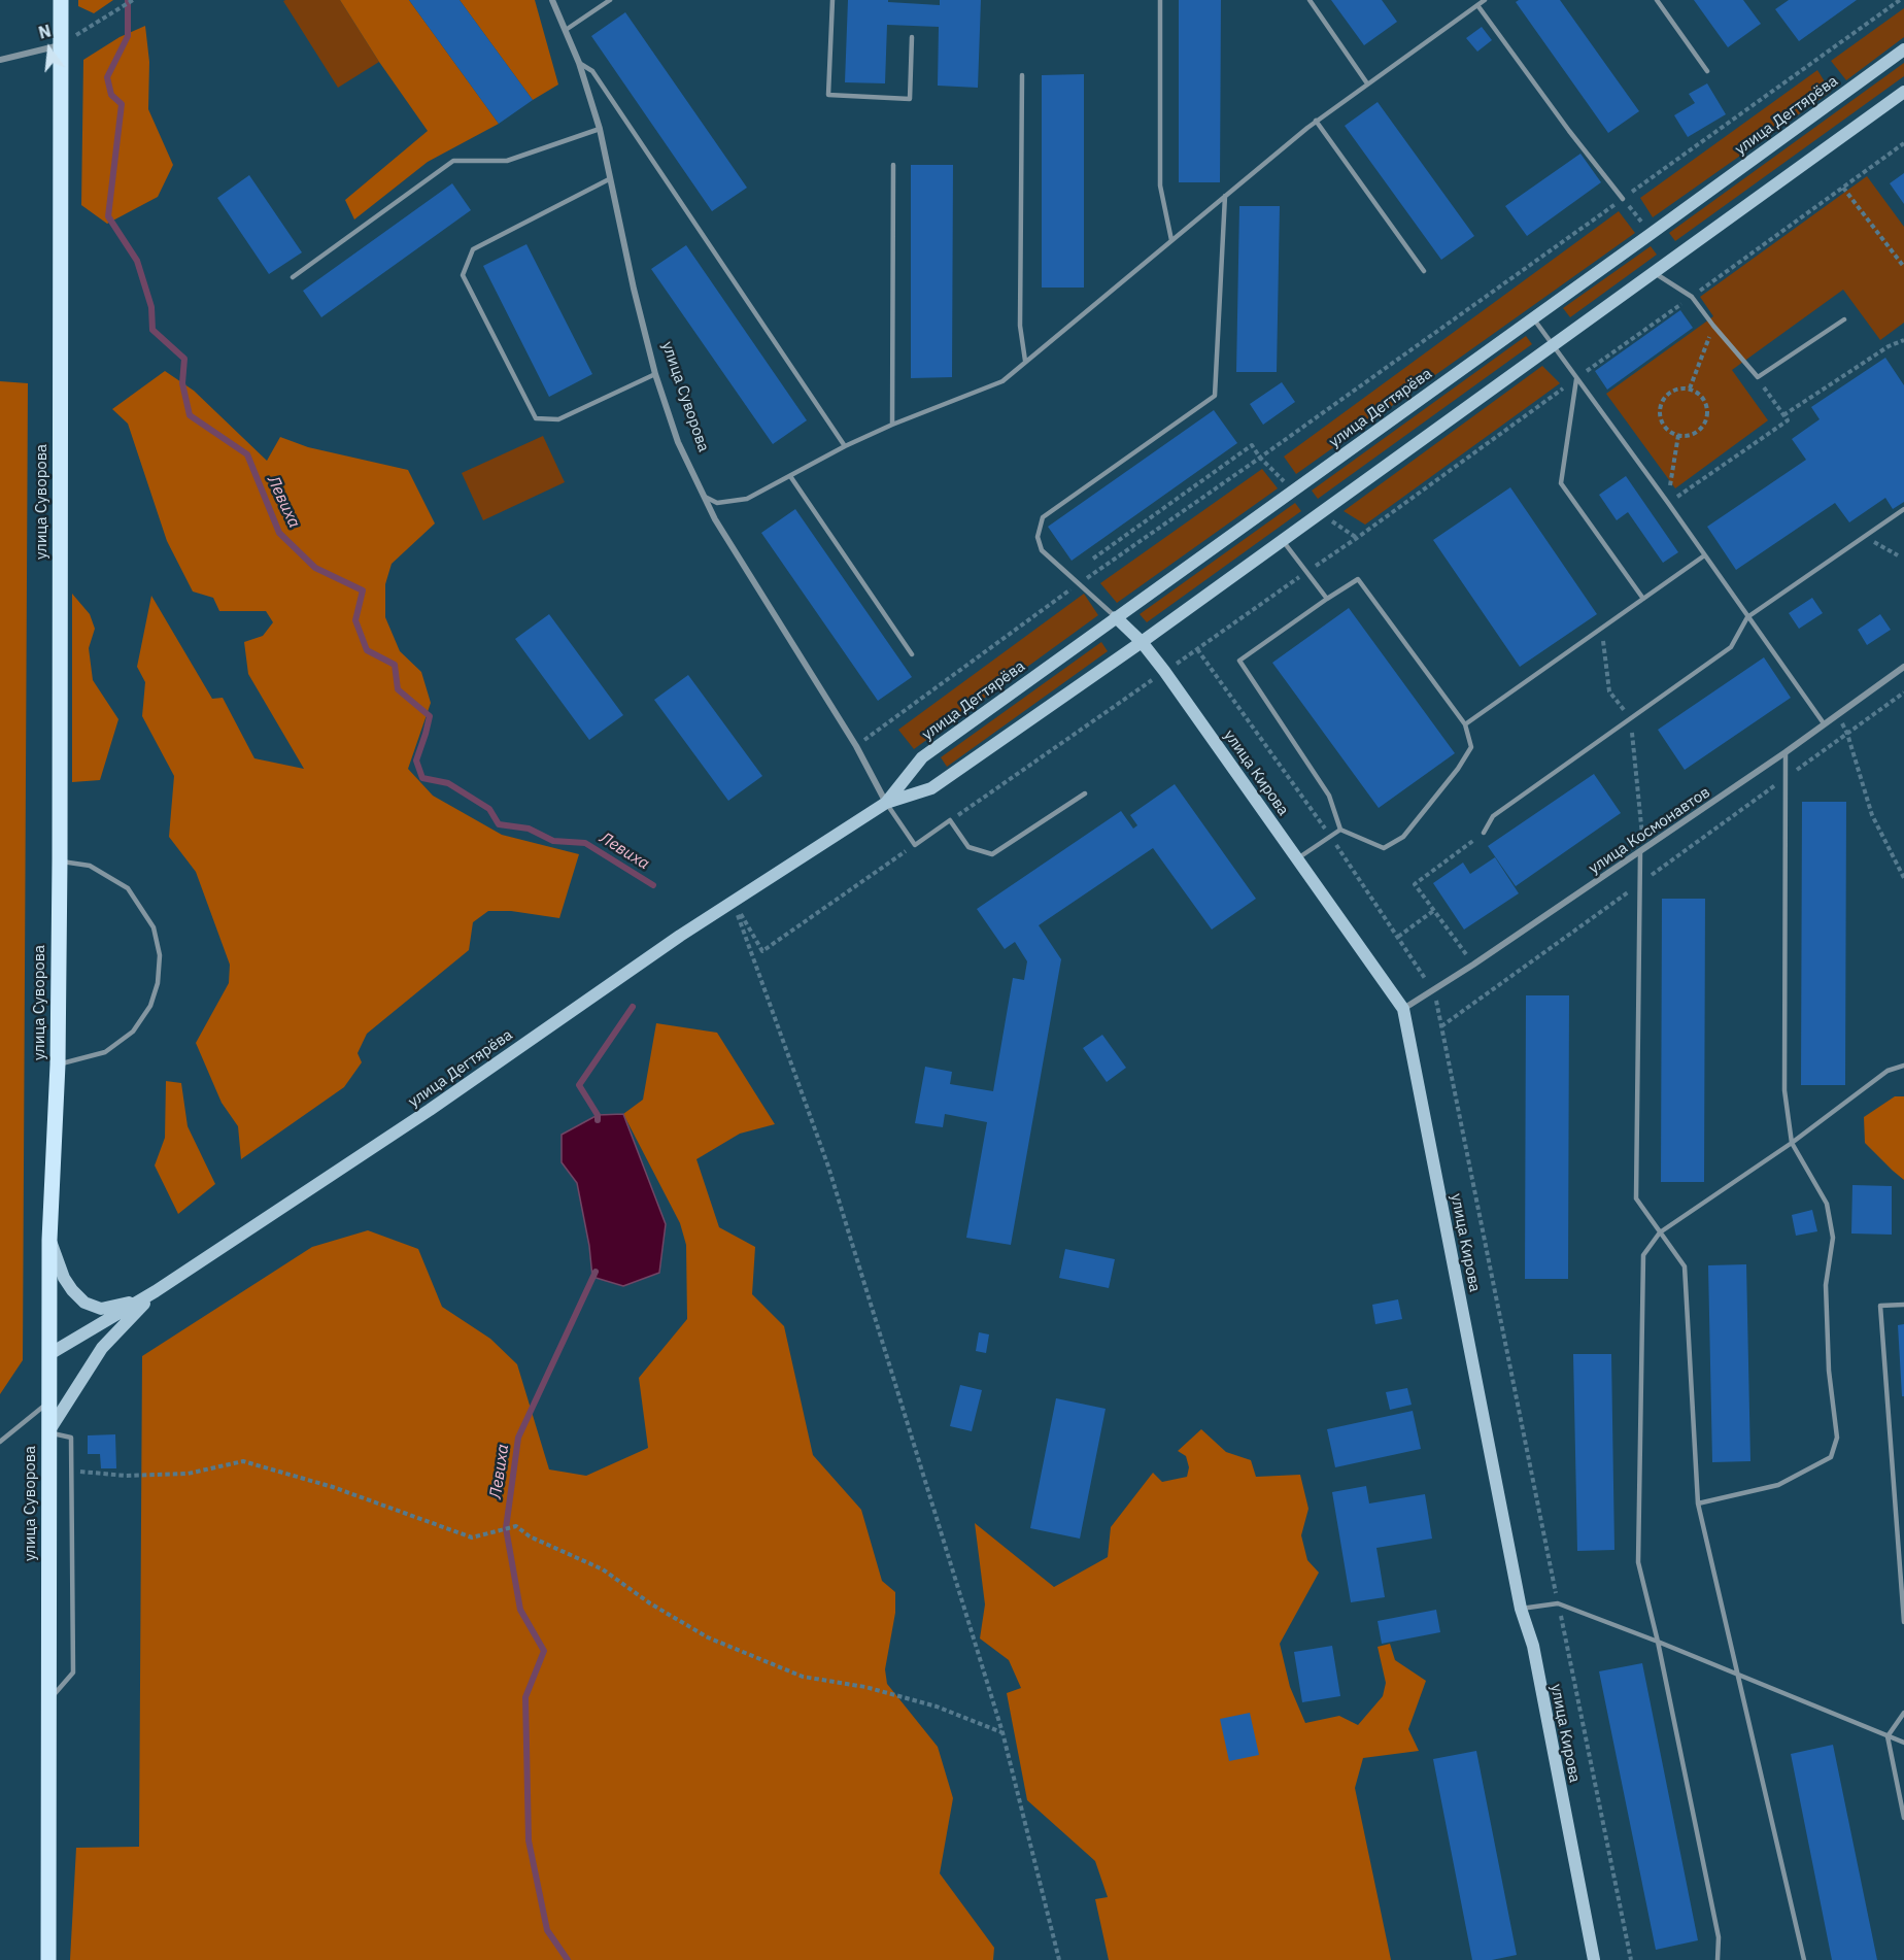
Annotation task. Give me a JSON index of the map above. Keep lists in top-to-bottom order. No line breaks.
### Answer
{"streets":{"main road":["улица Дегтярёва","улица Суворова","улица Кирова"],"street":["улица Космонавтов"]},"crossings":[["улица Дегтярёва","улица Суворова"],["улица Дегтярёва","улица Кирова"],["улица Кирова","улица Космонавтов"]],"water":["Левиха"],"north":"top"}
